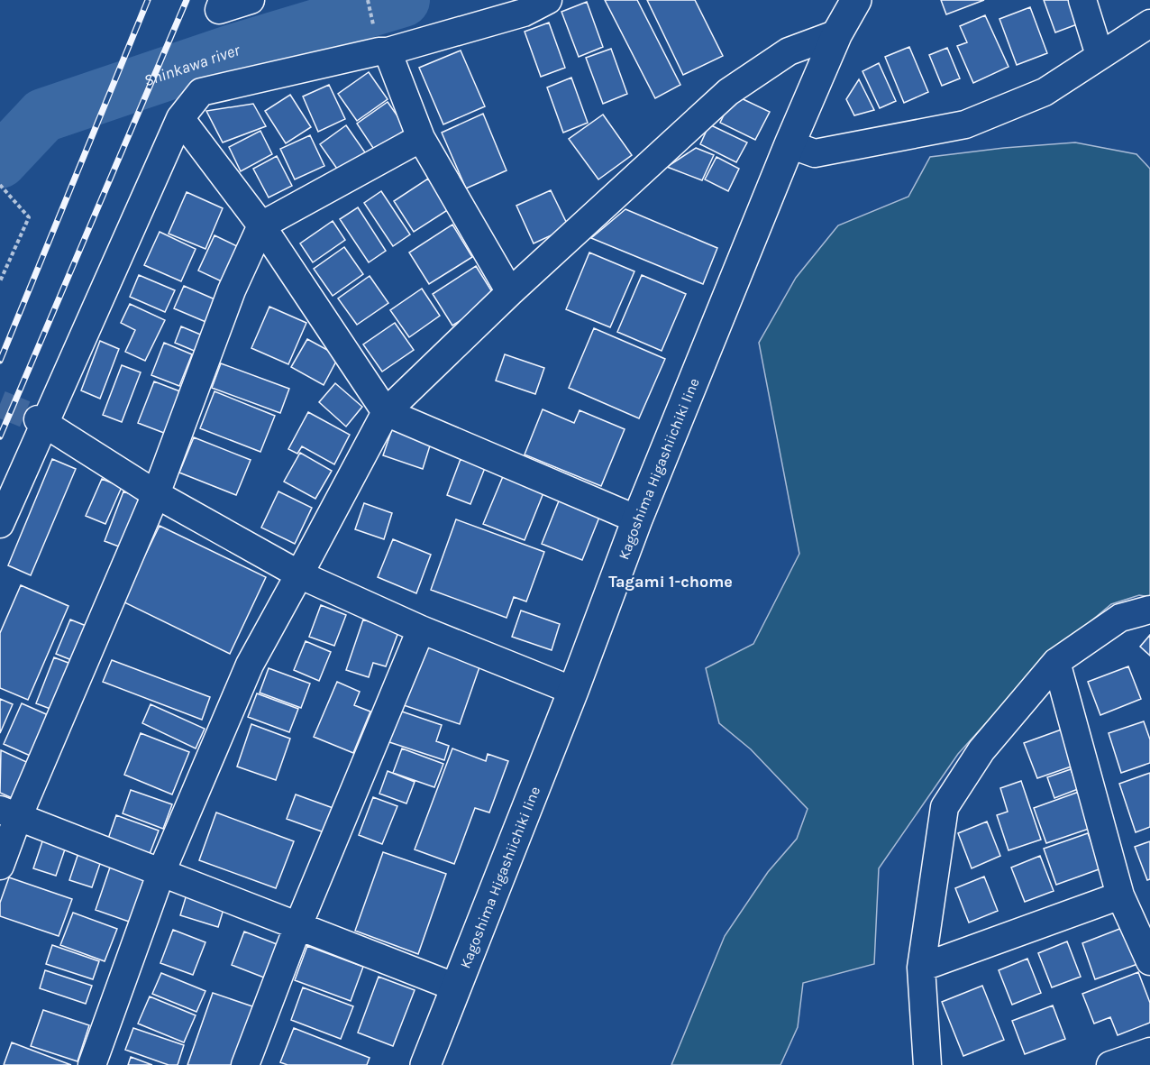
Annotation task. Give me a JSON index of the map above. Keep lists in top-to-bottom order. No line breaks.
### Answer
{"streets":{"main road":["Kagoshima Higashiichiki line"]},"districts":["Tagami 1-chome"],"water":["Shinkawa river"]}
